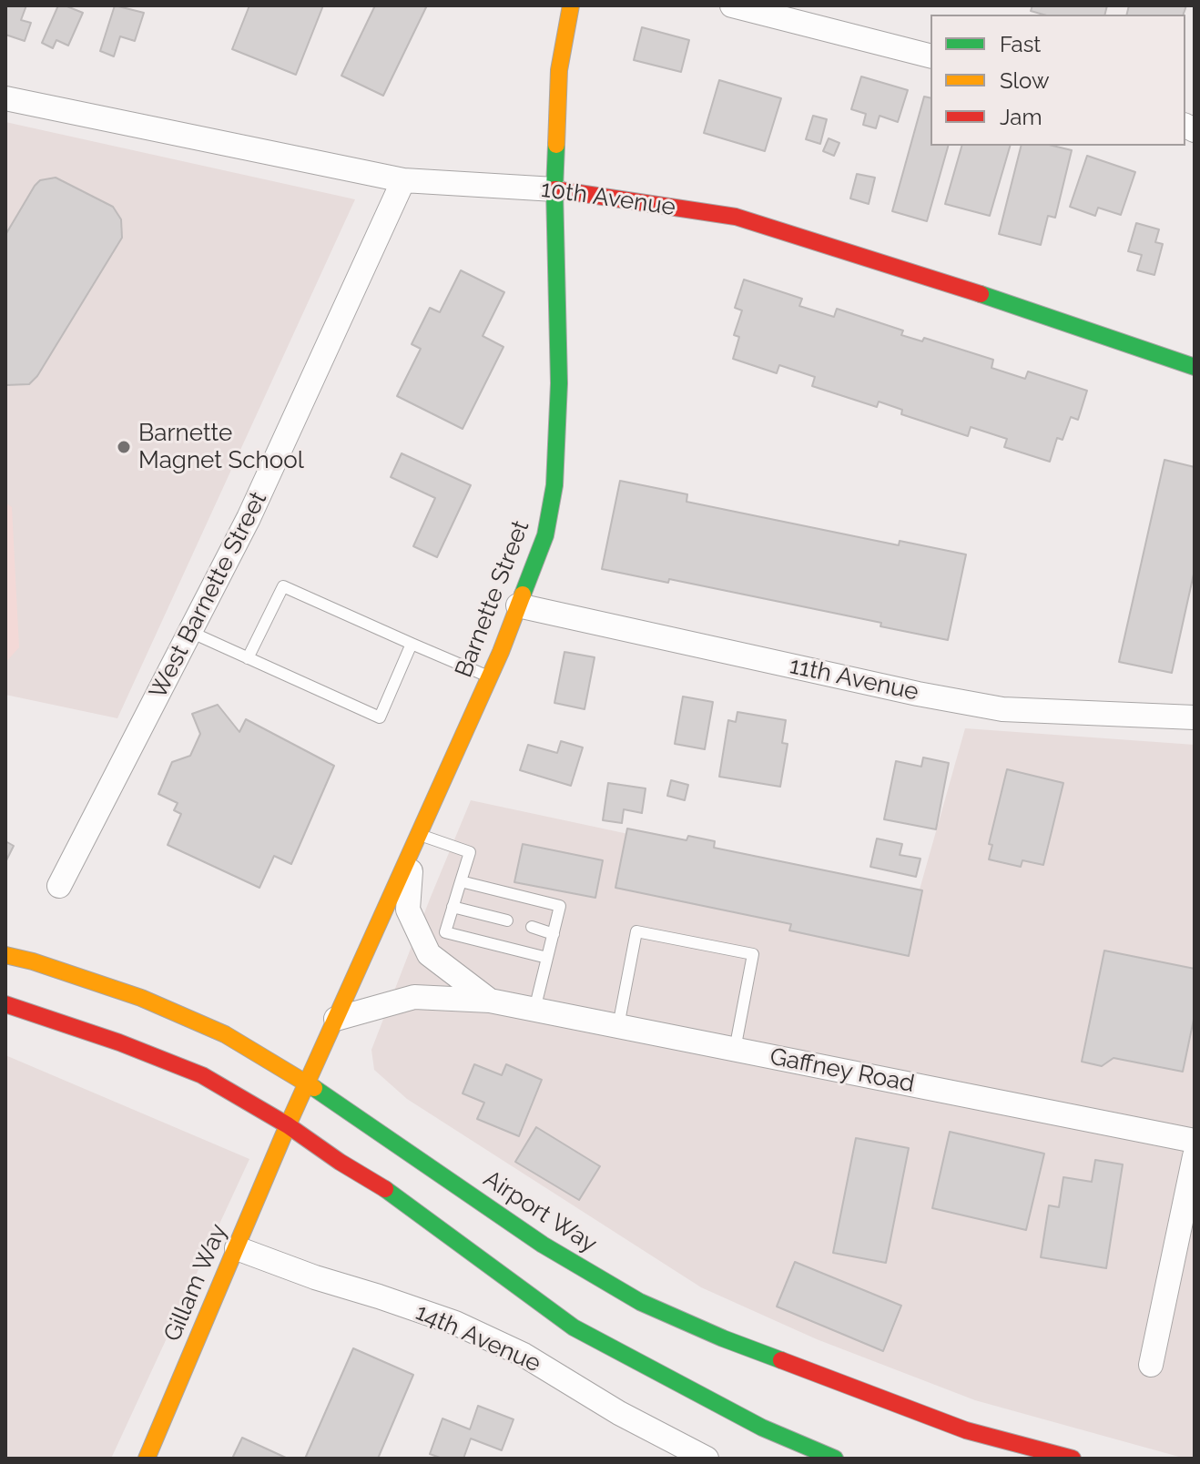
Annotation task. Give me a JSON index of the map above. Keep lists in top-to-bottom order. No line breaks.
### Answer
{"streets":{"main road":["10th Avenue","Barnette Street","Airport Way","Gillam Way"],"street":["West Barnette Street","11th Avenue","Gaffney Road","14th Avenue"]},"crossings":[["10th Avenue","West Barnette Street"],["10th Avenue","Barnette Street"],["Barnette Street","11th Avenue"],["Barnette Street","Gaffney Road"],["Barnette Street","Airport Way"],["Barnette Street","Gillam Way"],["Gillam Way","14th Avenue"]],"places":["Barnette Magnet School"],"legend":["Fast","Slow","Jam"]}
